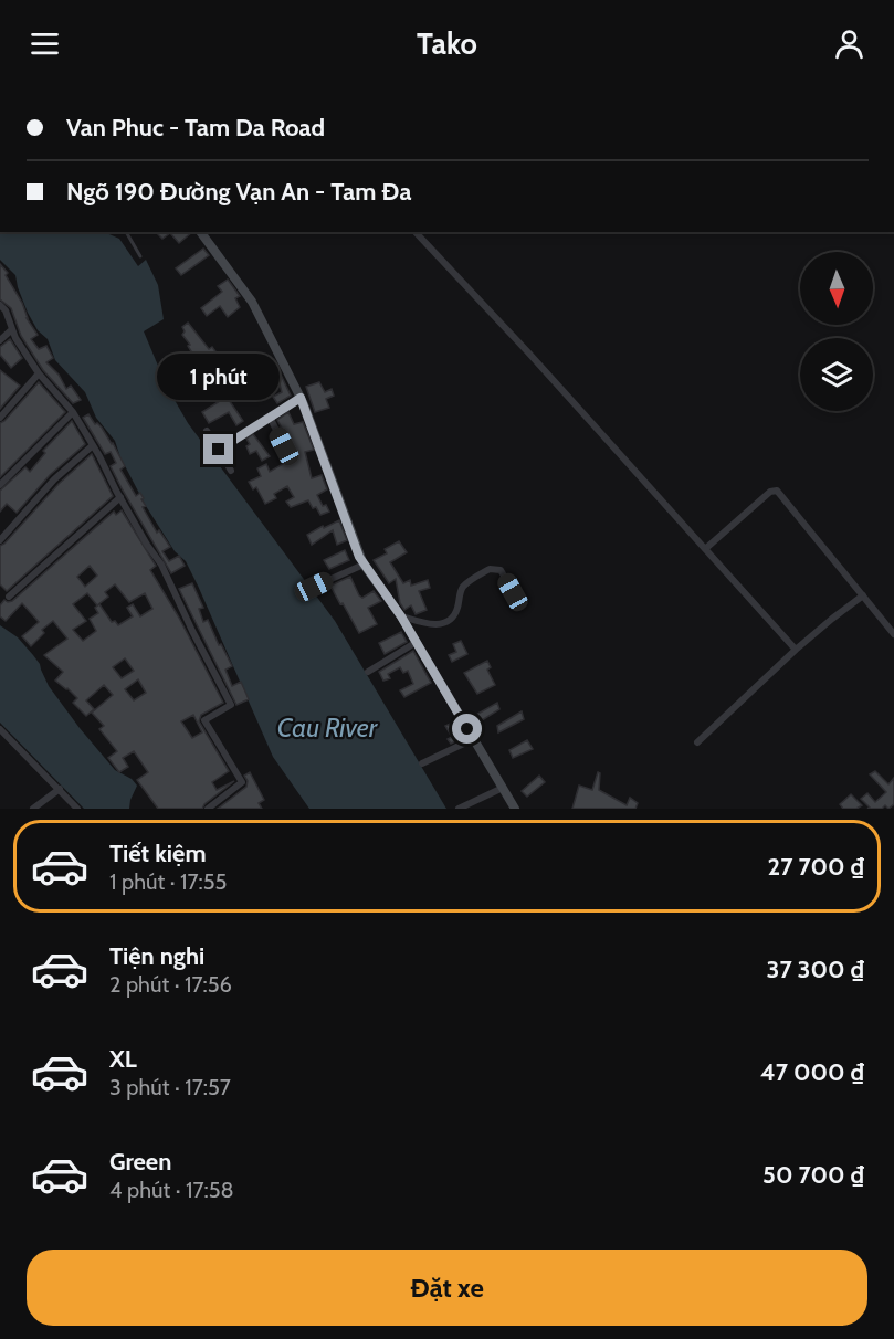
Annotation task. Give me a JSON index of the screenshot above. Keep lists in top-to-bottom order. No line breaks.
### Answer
{"water":["Cau River"],"north":"bottom","page":{"header":"Tako","banner":["Van Phuc - Tam Da Road","Ngõ 190 Đường Vạn An - Tam Đa"],"bubble":"1 phút","list":[{"name":"Tiết kiệm","note":"1 phút · 17:55","value":"27 700 ₫"},{"name":"Tiện nghi","note":"2 phút · 17:56","value":"37 300 ₫"},{"name":"XL","note":"3 phút · 17:57","value":"47 000 ₫"},{"name":"Green","note":"4 phút · 17:58","value":"50 700 ₫"}],"buttons":"Đặt xe"}}
